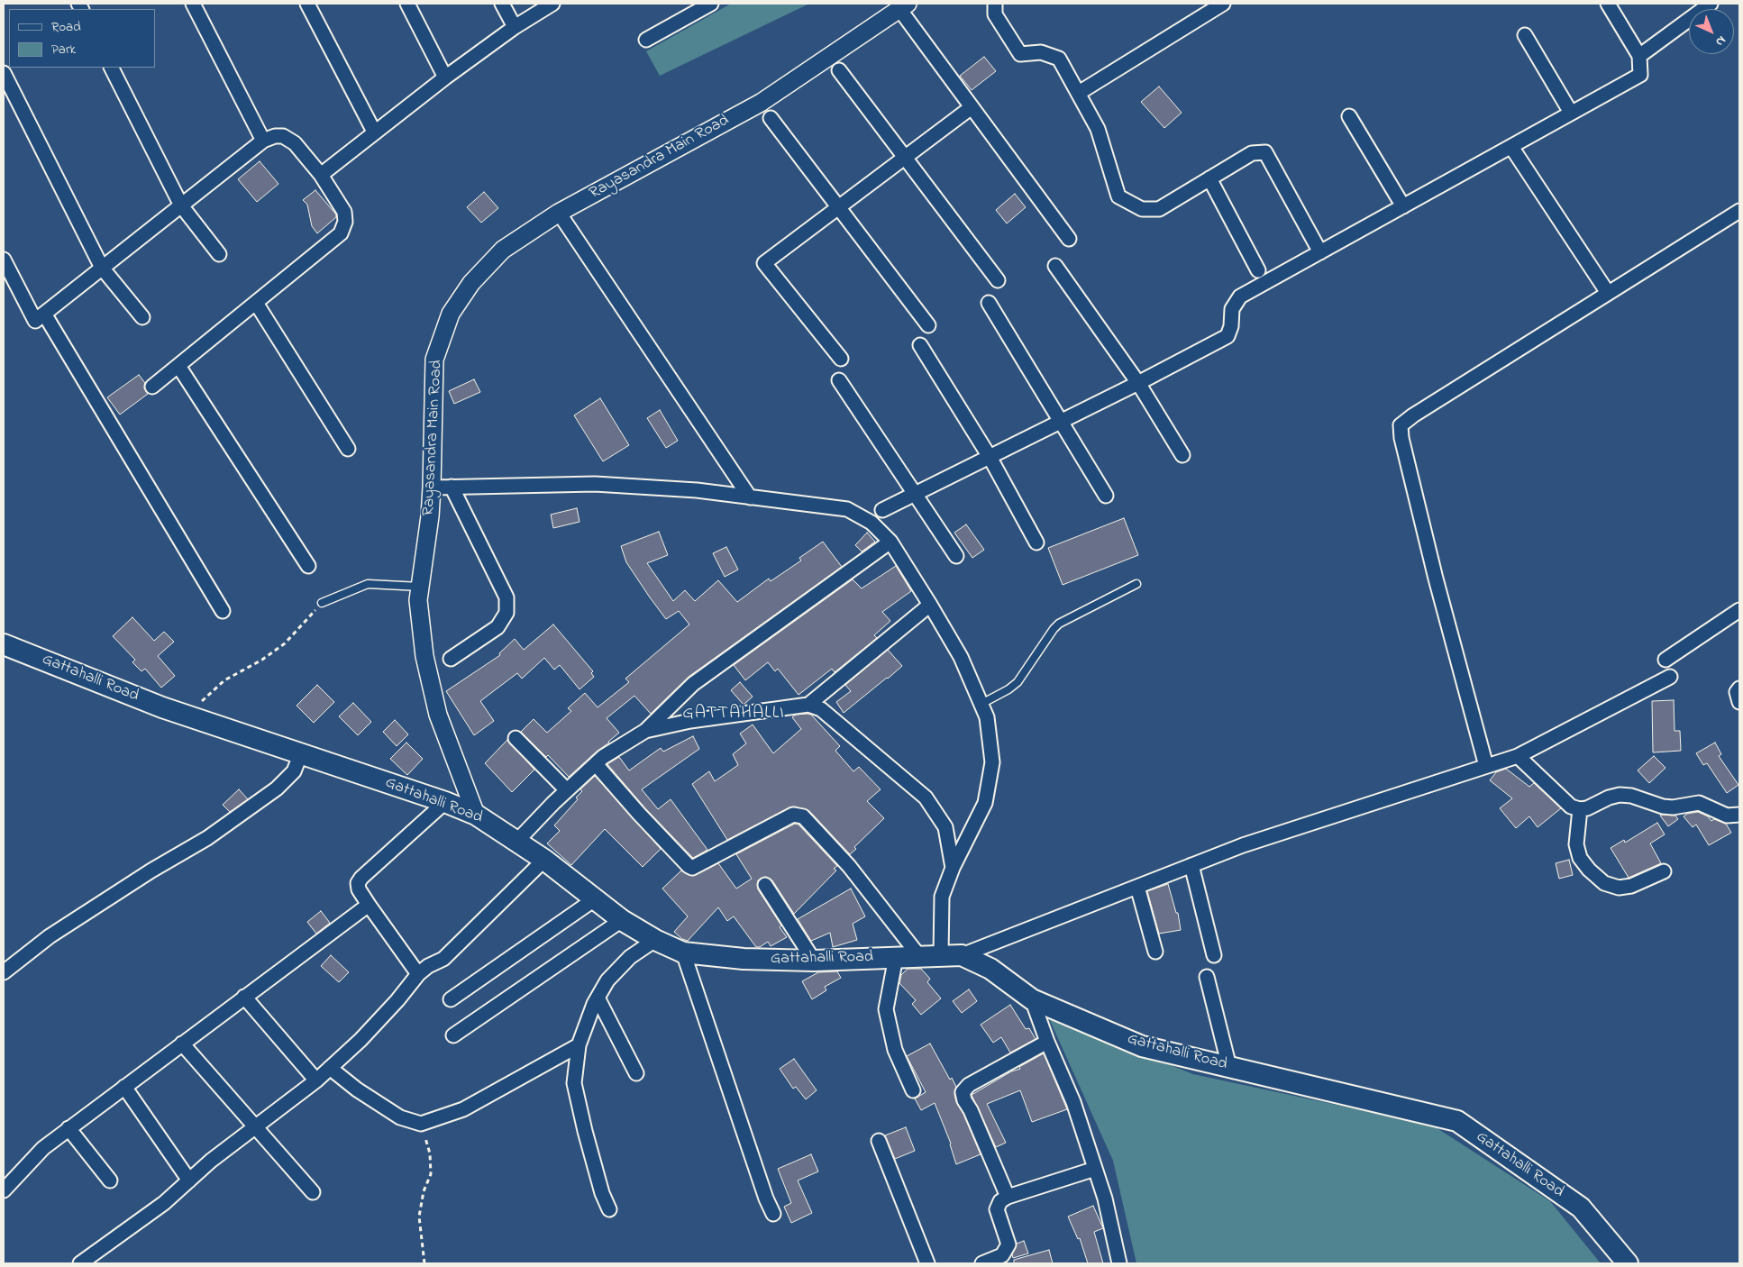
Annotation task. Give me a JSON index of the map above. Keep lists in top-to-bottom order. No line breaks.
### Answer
{"streets":{"main road":["Gattahalli Road"],"street":["Rayasandra Main Road"]},"crossings":[["Rayasandra Main Road","Gattahalli Road"]],"districts":["GATTAHALLI"],"legend":["Road","Park"],"north":"bottom right"}
